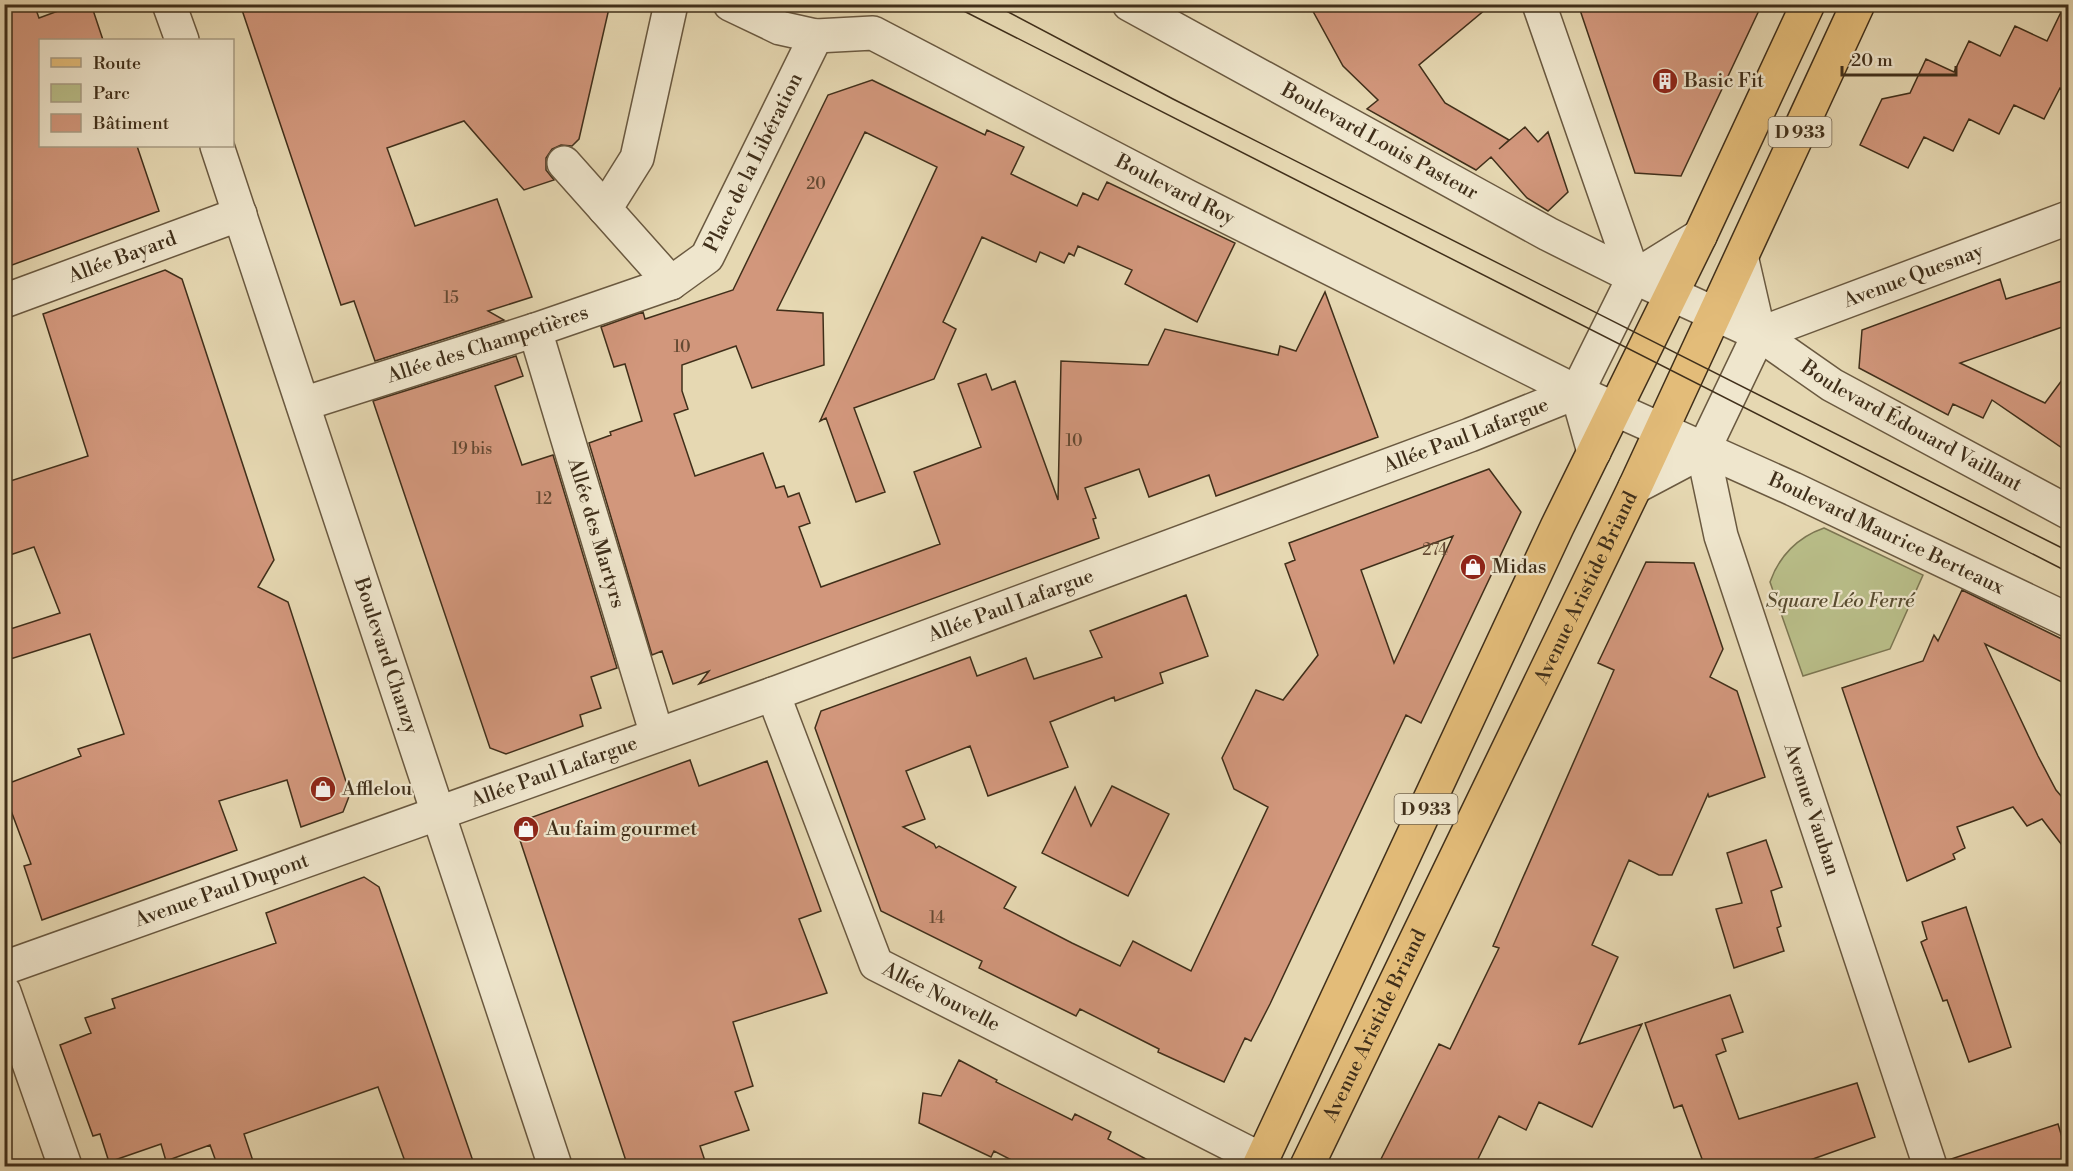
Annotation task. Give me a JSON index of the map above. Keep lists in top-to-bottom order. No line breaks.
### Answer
{"streets":{"main road":["D 933","Avenue Aristide Briand"],"street":["Boulevard Louis Pasteur","Place de la Libération","Boulevard Roy","Allée Bayard","Avenue Quesnay","Allée des Champetières","Boulevard Édouard Vaillant","Allée Paul Lafargue","Allée des Martyrs","Boulevard Maurice Berteaux","Boulevard Chanzy","Avenue Vauban","Avenue Paul Dupont","Allée Nouvelle"]},"crossings":[["D 933","Boulevard Louis Pasteur"],["D 933","Boulevard Roy"],["D 933","Allée Nouvelle"],["Boulevard Louis Pasteur","Boulevard Édouard Vaillant"],["Boulevard Louis Pasteur","Avenue Aristide Briand"],["Place de la Libération","Boulevard Roy"],["Place de la Libération","Allée des Champetières"],["Boulevard Roy","Allée Paul Lafargue"],["Boulevard Roy","Boulevard Maurice Berteaux"],["Boulevard Roy","Avenue Aristide Briand"],["Allée Bayard","Boulevard Chanzy"],["Avenue Quesnay","Boulevard Édouard Vaillant"],["Allée des Champetières","Allée des Martyrs"],["Allée des Champetières","Boulevard Chanzy"],["Boulevard Édouard Vaillant","Avenue Aristide Briand"],["Allée Paul Lafargue","Allée des Martyrs"],["Allée Paul Lafargue","Boulevard Chanzy"],["Allée Paul Lafargue","Avenue Paul Dupont"],["Allée Paul Lafargue","Allée Nouvelle"],["Boulevard Maurice Berteaux","Avenue Aristide Briand"],["Boulevard Maurice Berteaux","Avenue Vauban"],["Boulevard Chanzy","Avenue Paul Dupont"]],"parks":["Square Léo Ferré"],"places":{"building":["Basic Fit"],"shop":["Midas","Afflelou","Au faim gourmet"]},"house_numbers":["20","15","10","10","19 bis","12","274","14"],"legend":["Route","Parc","Bâtiment"],"scale_bar":"20 m"}
